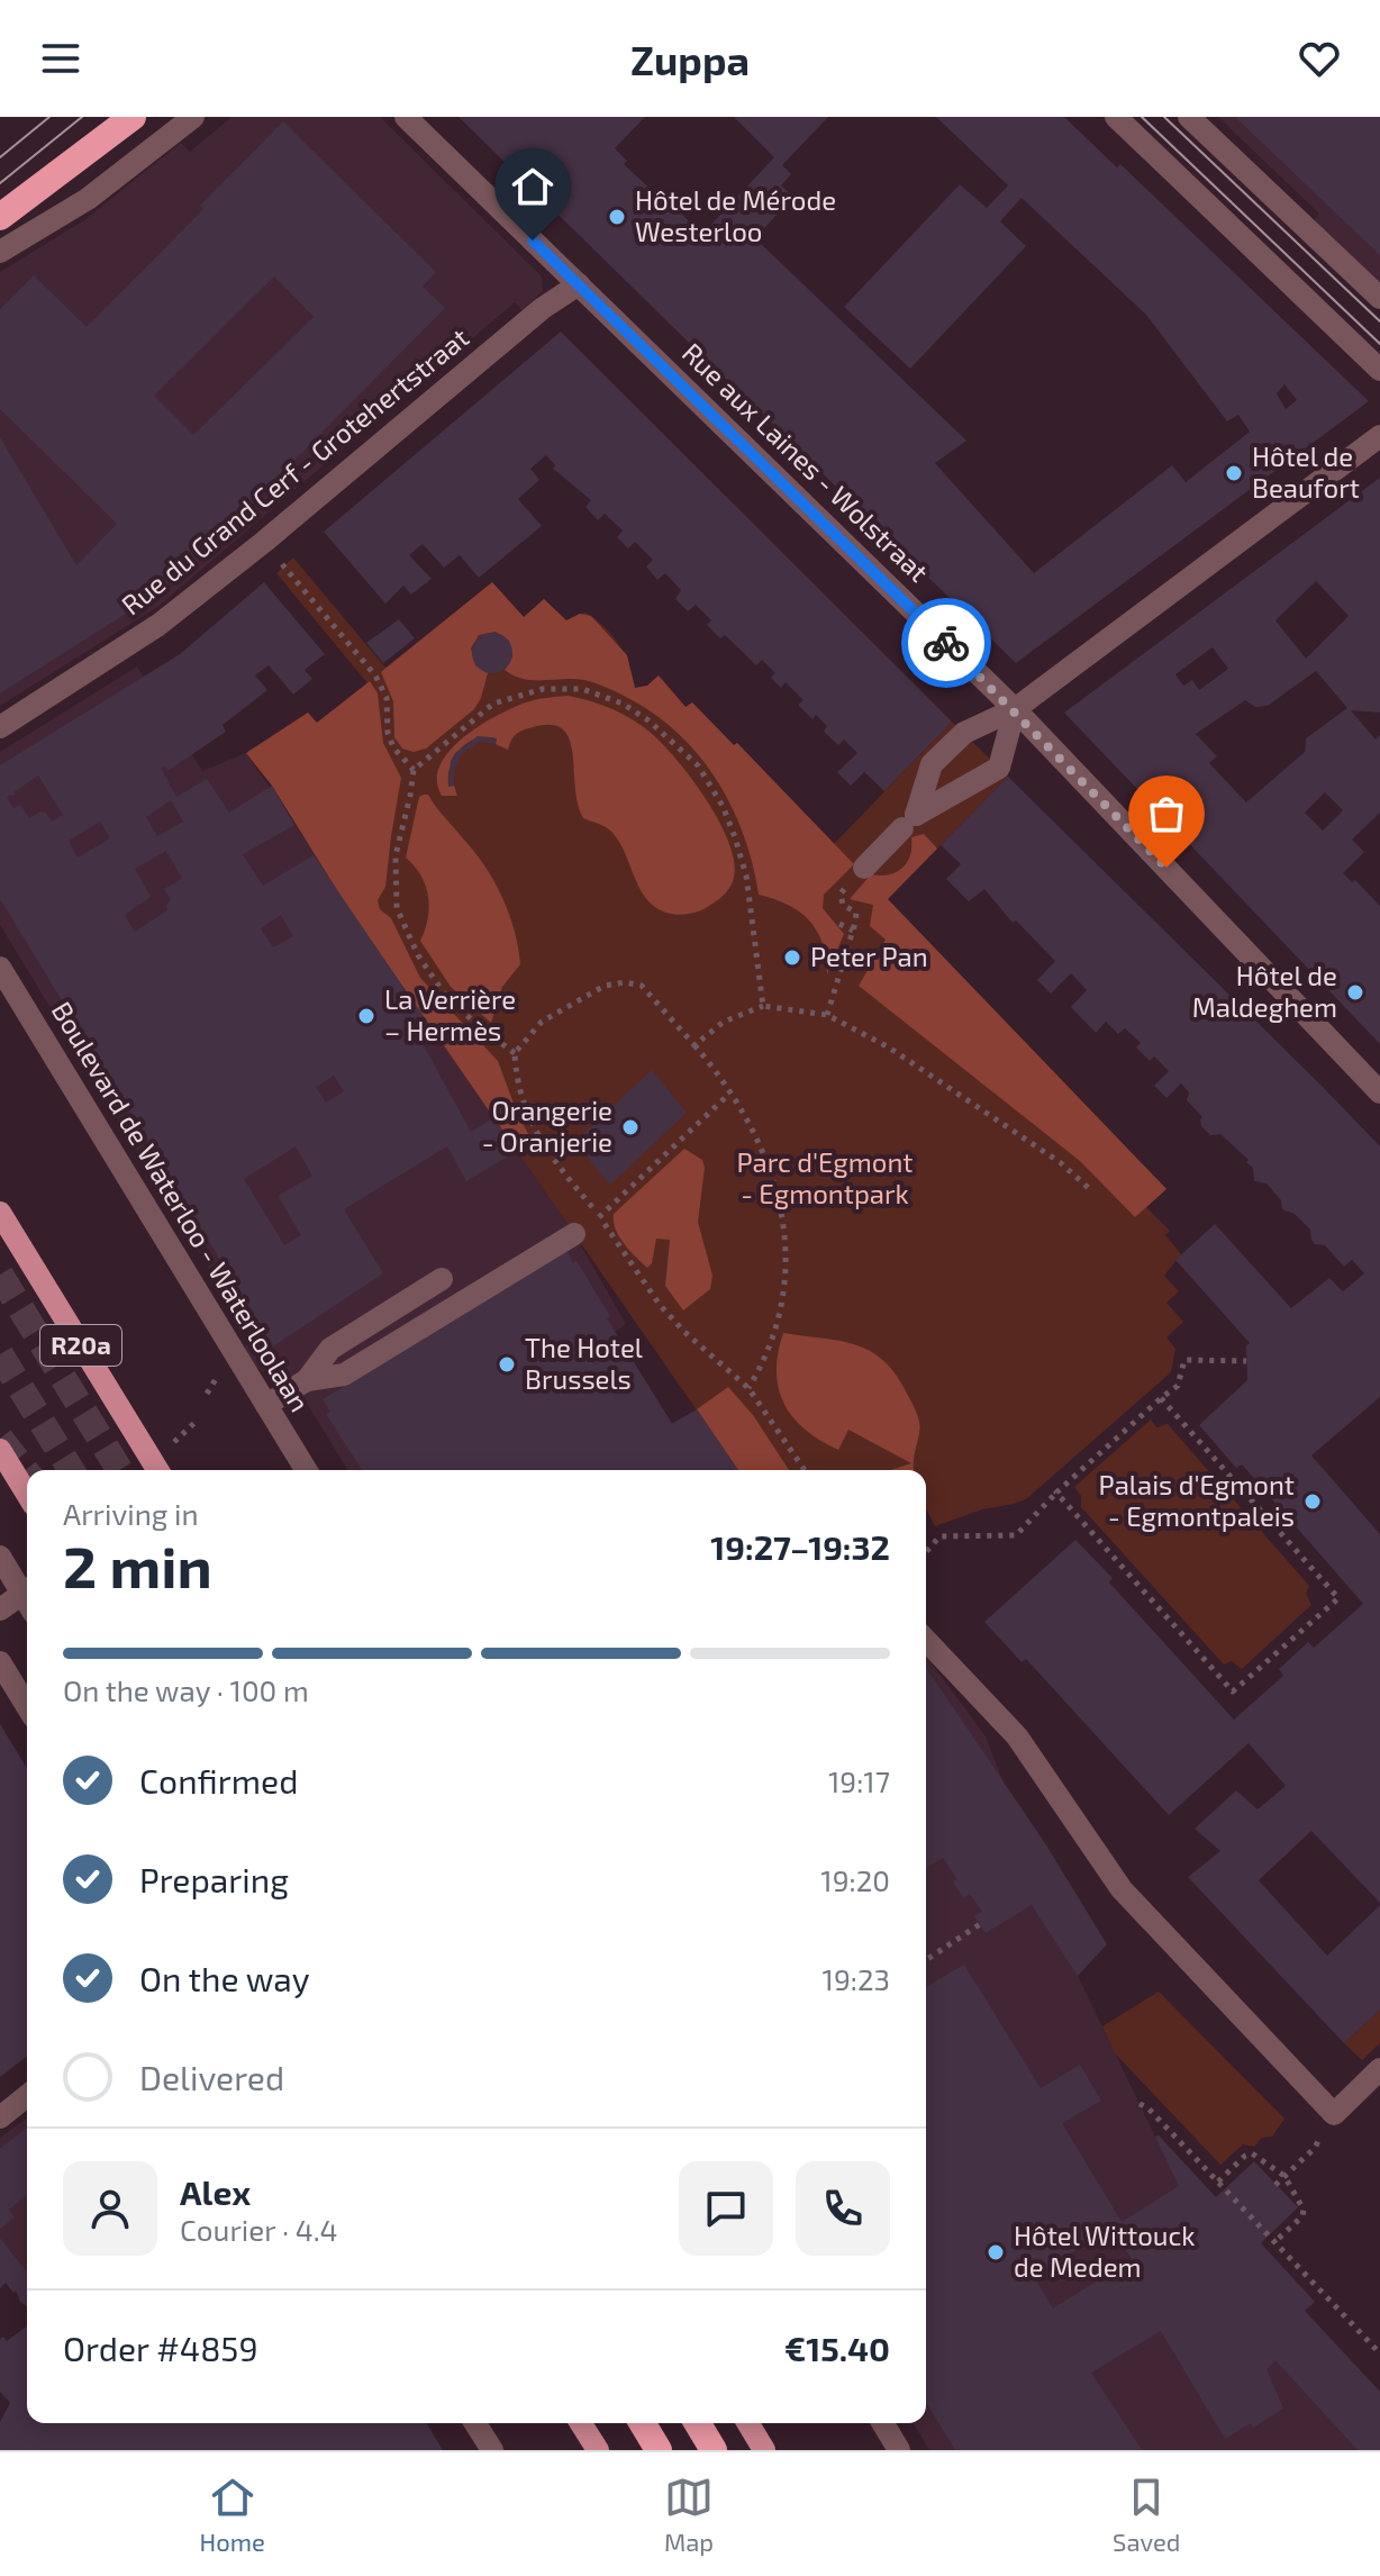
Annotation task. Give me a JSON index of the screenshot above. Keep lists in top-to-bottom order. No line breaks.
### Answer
{"streets":{"main road":["R20a"],"street":["Rue aux Laines - Wolstraat","Rue du Grand Cerf - Grotehertstraat","Boulevard de Waterloo - Waterloolaan"]},"crossings":[["Rue aux Laines - Wolstraat","Rue du Grand Cerf - Grotehertstraat"]],"parks":["Parc d'Egmont - Egmontpark"],"places":["Hôtel de Mérode Westerloo","Hôtel de Beaufort","Peter Pan","Hôtel de Maldeghem","La Verrière – Hermès","Orangerie - Oranjerie","The Hotel Brussels","Palais d'Egmont - Egmontpaleis","Hôtel Wittouck de Medem"],"page":{"header":"Zuppa","heading":["2 min","Arriving in","19:27–19:32"],"panel":["Alex","Courier · 4.4","Order #4859","€15.40"],"bar":"On the way · 100 m","list":[["Confirmed","19:17"],["Preparing","19:20"],["On the way","19:23"],"Delivered"],"tabs":["Home","Map","Saved"]}}
